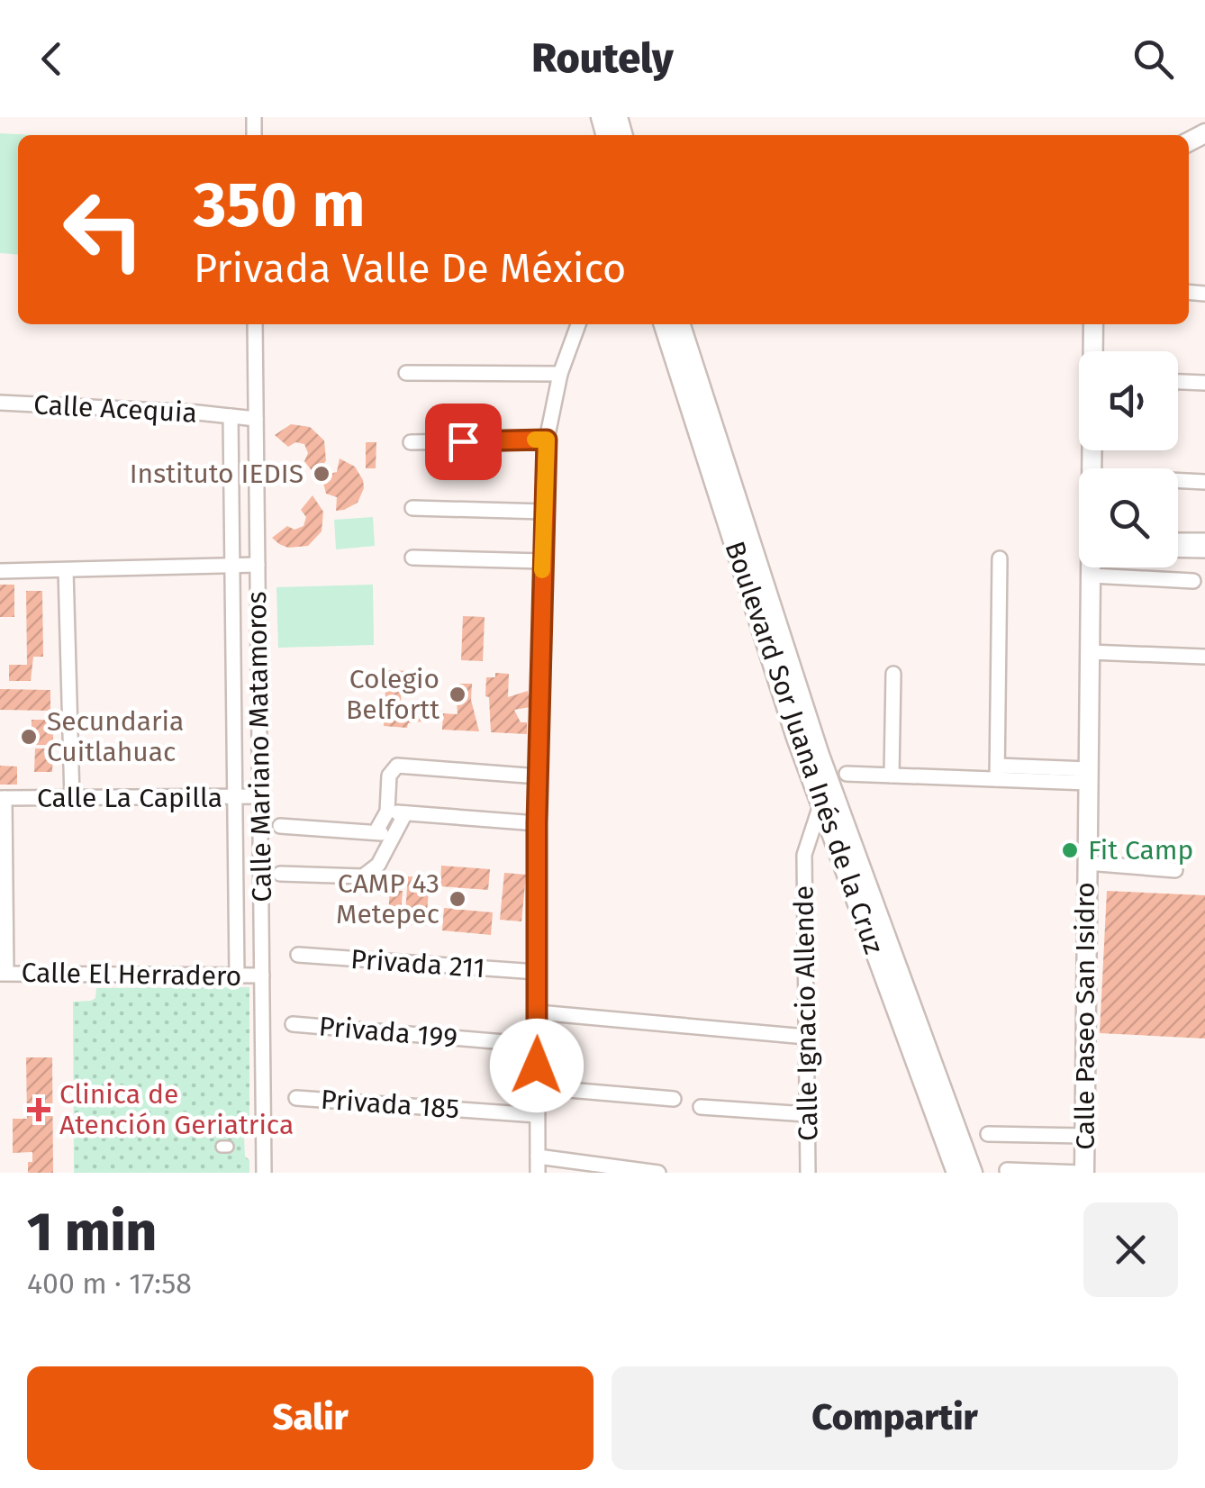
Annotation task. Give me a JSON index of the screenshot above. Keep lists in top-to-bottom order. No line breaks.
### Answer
{"streets":{"main road":["Boulevard Sor Juana Inés de la Cruz","Calle Paseo San Isidro"],"street":["Calle Acequia","Calle Mariano Matamoros","Calle La Capilla","Privada 211","Calle El Herradero","Calle Ignacio Allende","Privada 199","Privada 185"]},"crossings":[["Calle Acequia","Calle Mariano Matamoros"],["Calle Mariano Matamoros","Calle La Capilla"],["Calle Mariano Matamoros","Calle El Herradero"],["Boulevard Sor Juana Inés de la Cruz","Calle Ignacio Allende"]],"places":{"other":["Instituto IEDIS","Colegio Belfortt","Secundaria Cuitlahuac","Fit Camp","CAMP 43 Metepec"],"health":["Clinica de Atención Geriatrica"]},"page":{"header":"Routely","turn":["350 m","Privada Valle De México"],"heading":["1 min","400 m · 17:58"],"buttons":["Salir","Compartir"]}}
